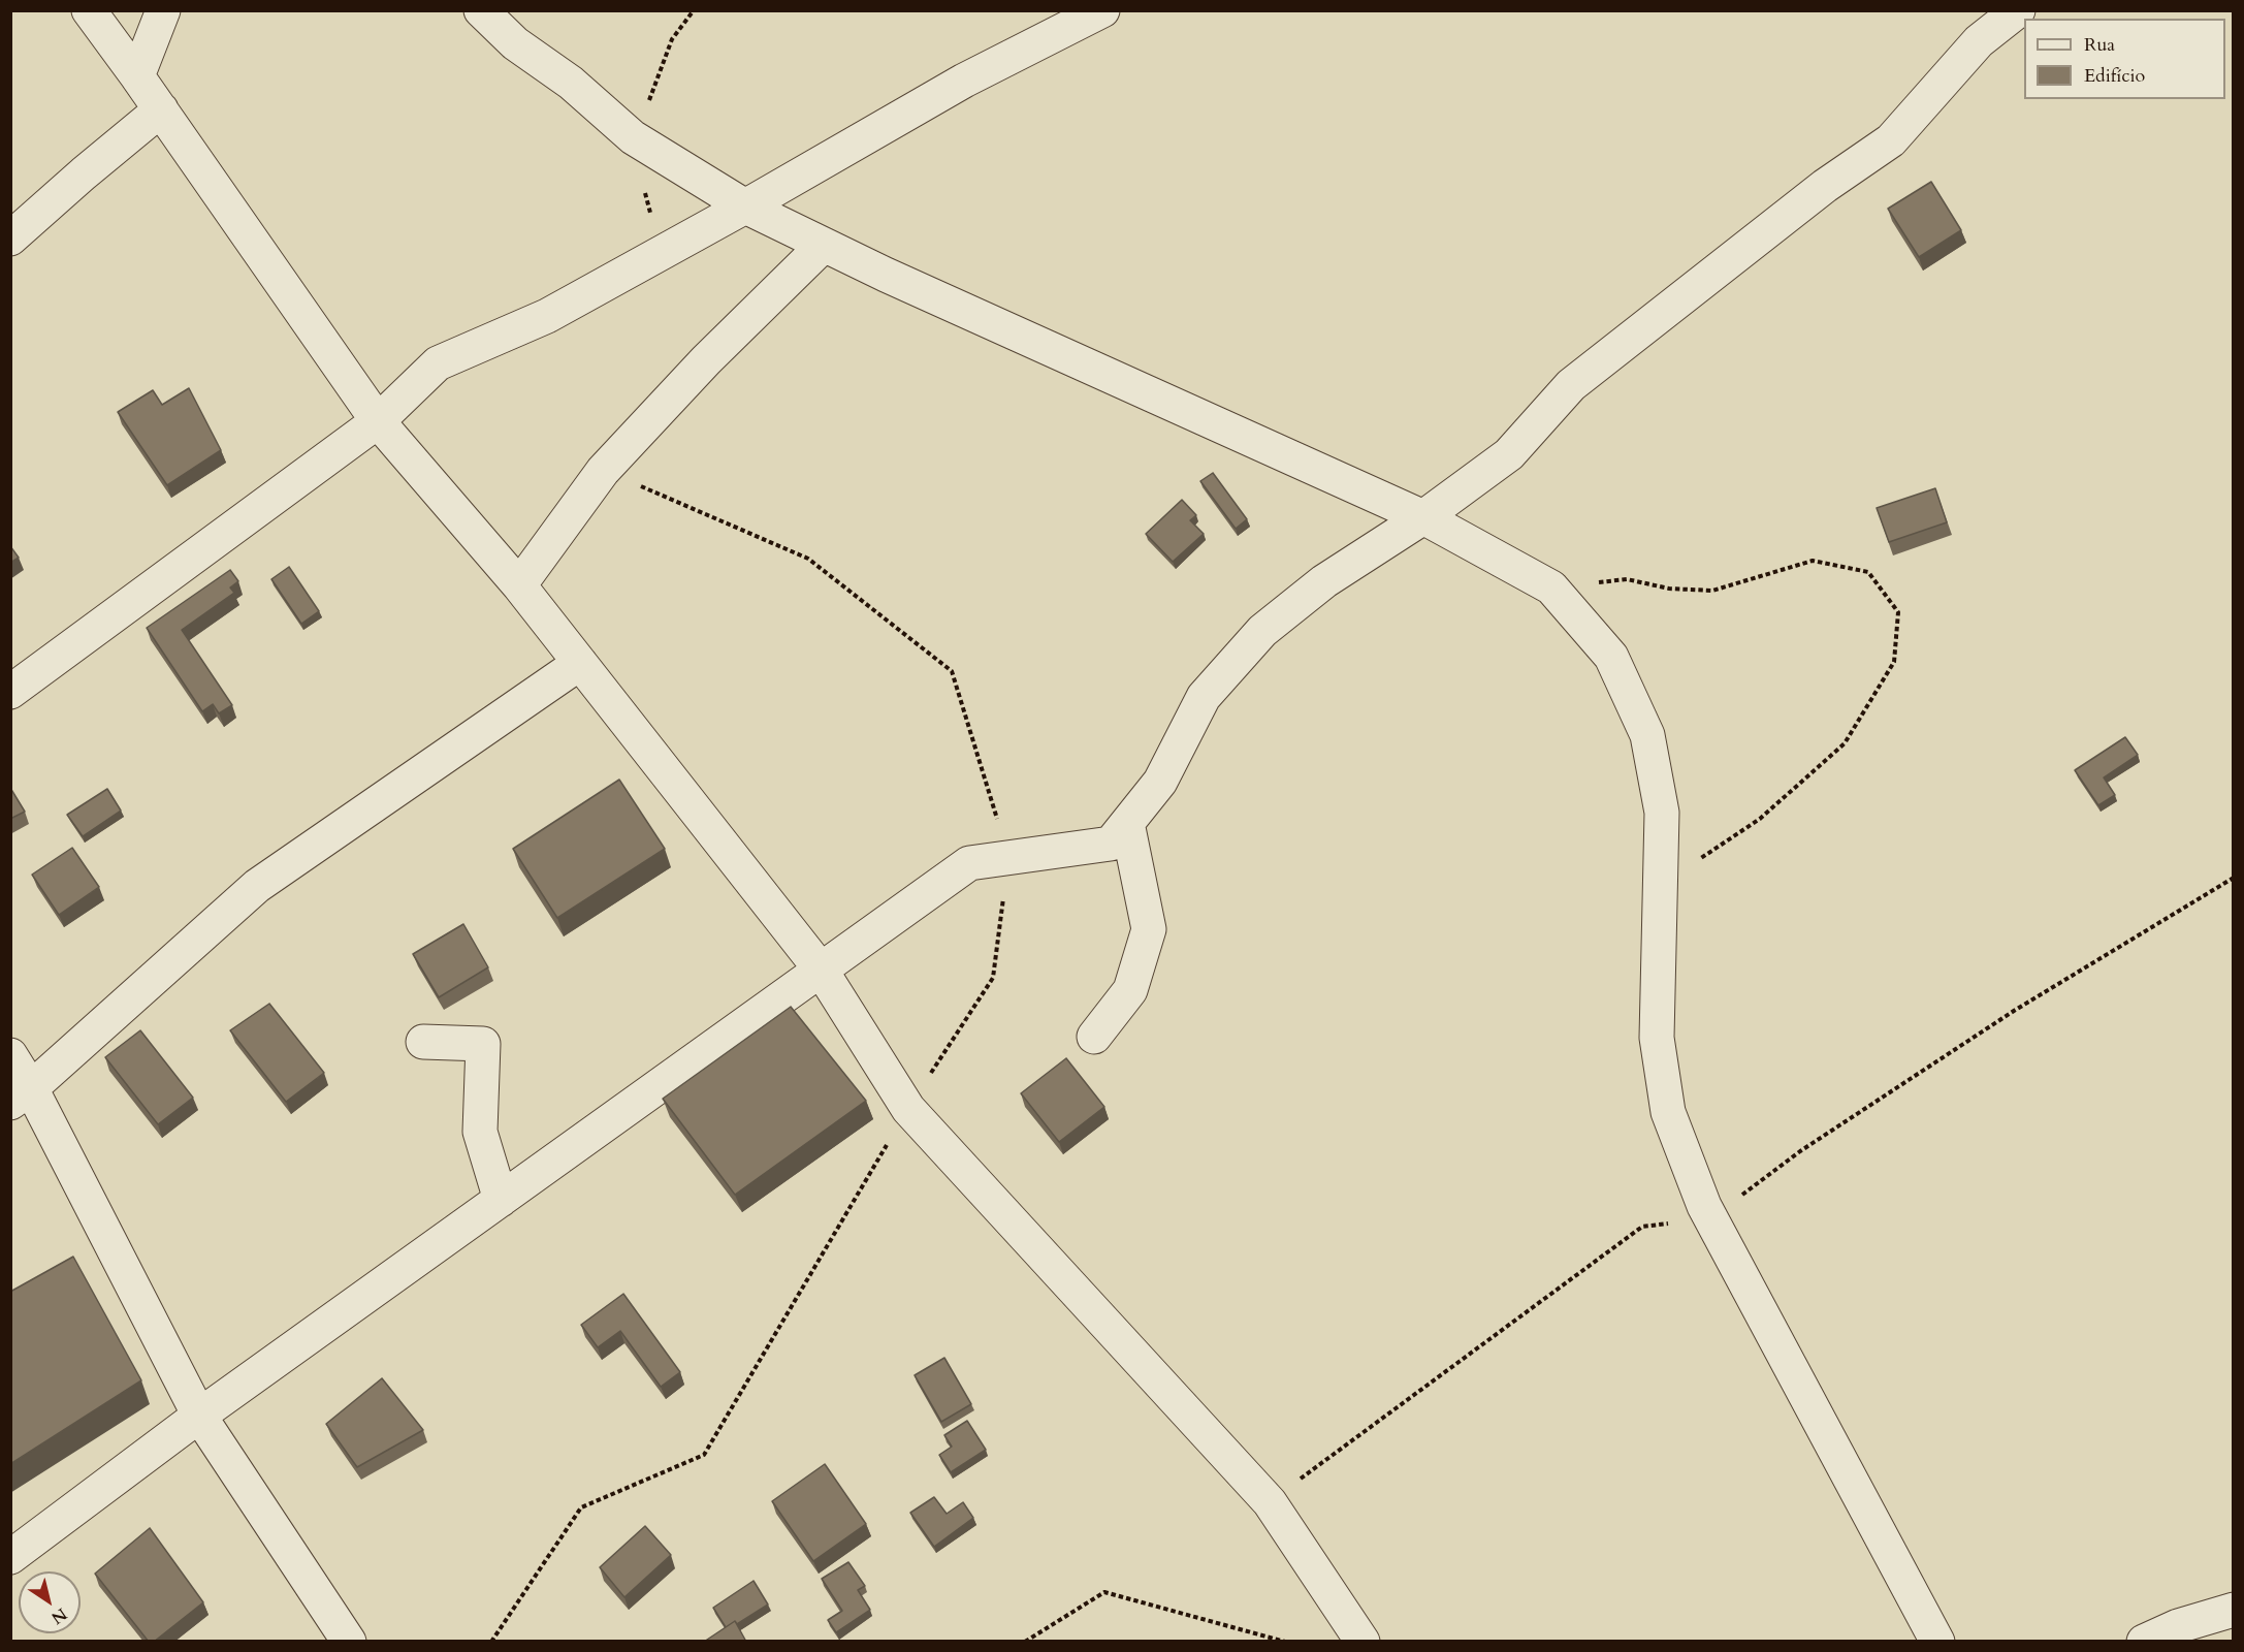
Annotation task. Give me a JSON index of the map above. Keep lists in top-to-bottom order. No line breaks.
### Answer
{"legend":["Rua","Edifício"],"north":"bottom right"}
